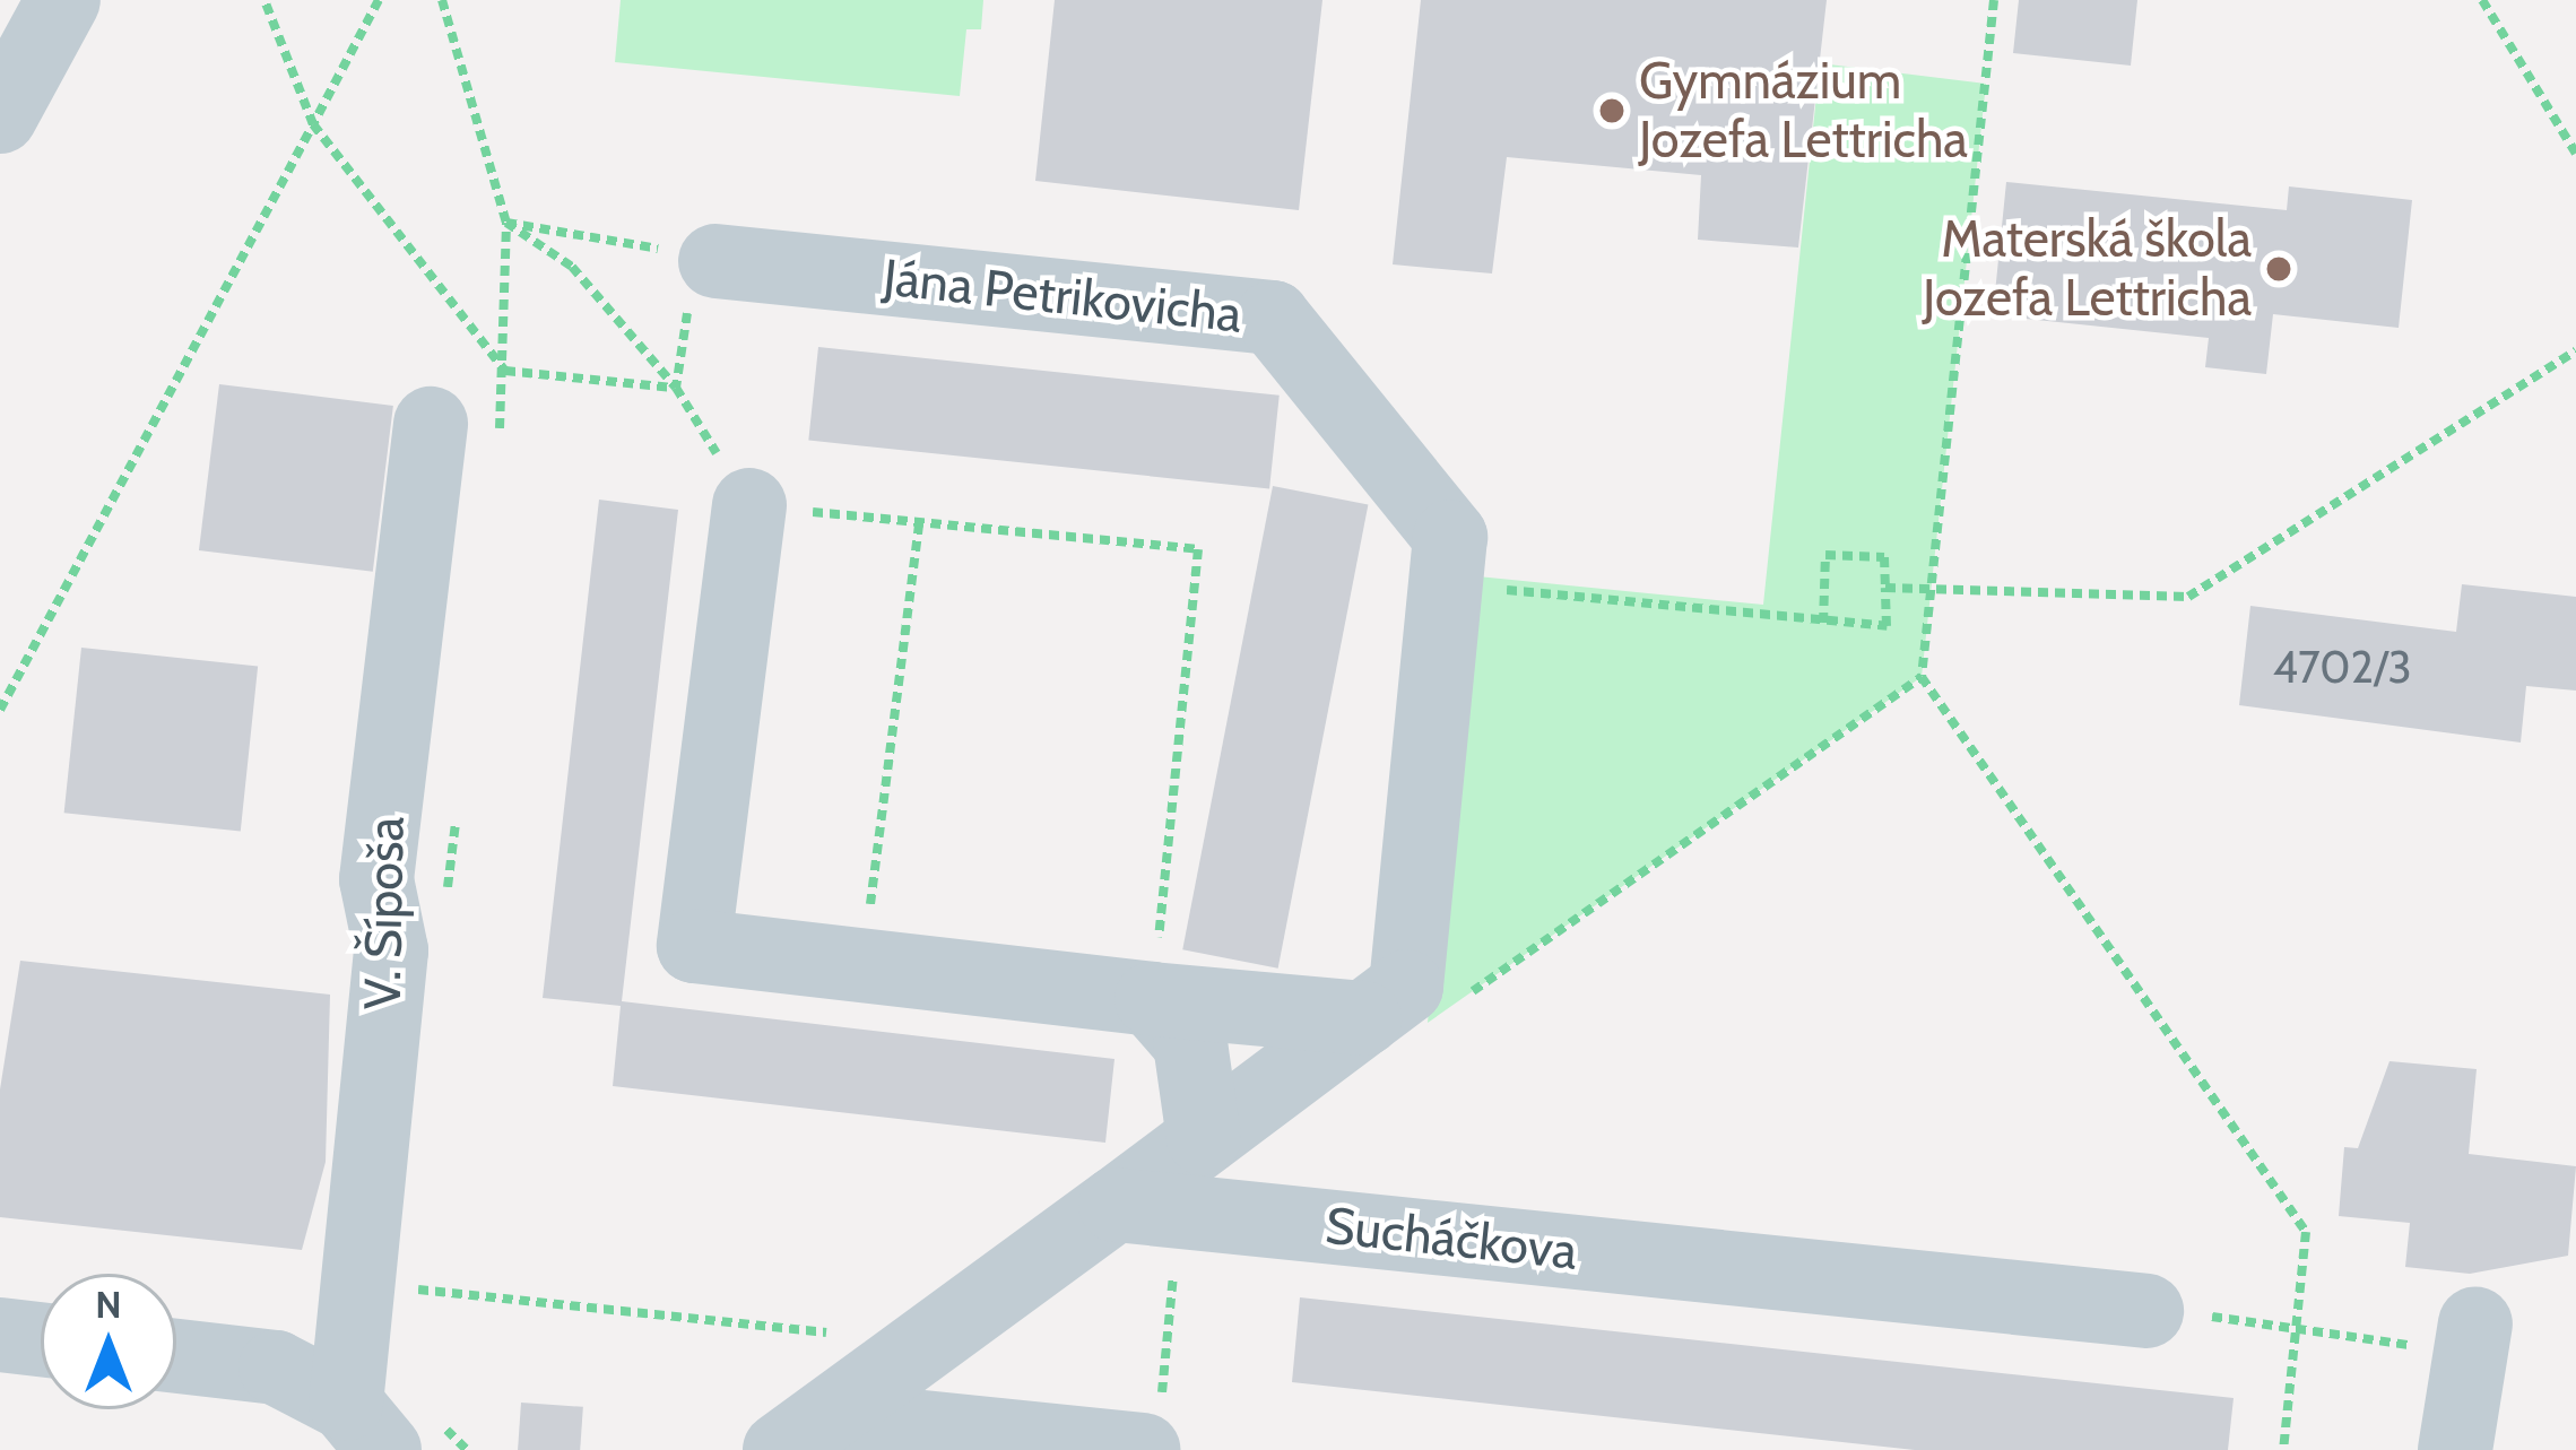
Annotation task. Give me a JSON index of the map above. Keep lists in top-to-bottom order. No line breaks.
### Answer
{"streets":{"street":["Jána Petrikovicha","V. Šípoša","Sucháčkova"]},"crossings":[["Jána Petrikovicha","Sucháčkova"]],"places":["Gymnázium Jozefa Lettricha","Materská škola Jozefa Lettricha"],"house_numbers":["4702/3"],"north":"top"}
